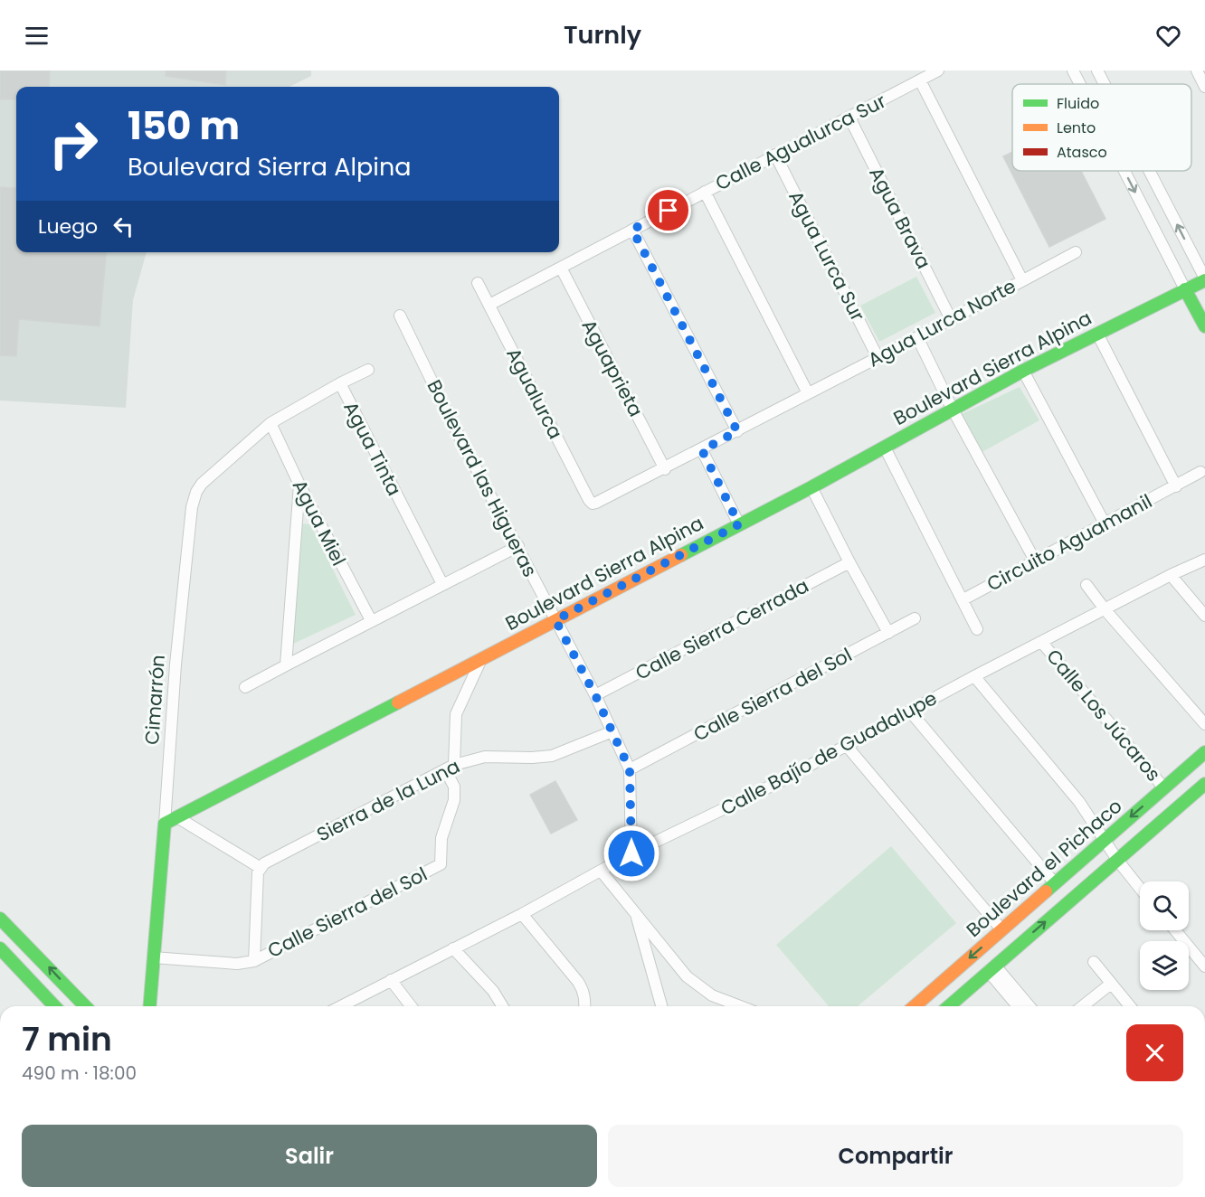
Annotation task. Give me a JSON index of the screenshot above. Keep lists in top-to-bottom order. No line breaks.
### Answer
{"streets":{"street":["Calle Agualurca Sur","Agua Brava","Agua Lurca Sur","Agua Lurca Norte","Aguaprieta","Boulevard Sierra Alpina","Agualurca","Agua Tinta","Boulevard las Higueras","Agua Miel","Circuito Aguamanil","Calle Sierra Cerrada","Calle Sierra del Sol","Cimarrón","Calle Los Júcaros","Calle Bajío de Guadalupe","Sierra de la Luna","Boulevard el Pichaco"]},"crossings":[["Calle Agualurca Sur","Agua Brava"],["Calle Agualurca Sur","Agua Lurca Sur"],["Calle Agualurca Sur","Aguaprieta"],["Calle Agualurca Sur","Agualurca"],["Agua Brava","Agua Lurca Norte"],["Agua Lurca Sur","Agua Lurca Norte"],["Agua Lurca Norte","Aguaprieta"],["Agua Lurca Norte","Agualurca"],["Boulevard Sierra Alpina","Boulevard las Higueras"],["Boulevard Sierra Alpina","Circuito Aguamanil"],["Boulevard Sierra Alpina","Cimarrón"],["Agua Tinta","Agua Miel"],["Agua Tinta","Cimarrón"],["Boulevard las Higueras","Calle Sierra Cerrada"],["Boulevard las Higueras","Calle Sierra del Sol"],["Boulevard las Higueras","Calle Bajío de Guadalupe"],["Boulevard las Higueras","Sierra de la Luna"],["Agua Miel","Cimarrón"],["Calle Sierra del Sol","Sierra de la Luna"],["Calle Los Júcaros","Calle Bajío de Guadalupe"],["Calle Los Júcaros","Boulevard el Pichaco"]],"legend":["Fluido","Lento","Atasco"],"page":{"header":"Turnly","turn":["150 m","Boulevard Sierra Alpina"],"then":"Luego","heading":["7 min","490 m · 18:00"],"buttons":["Salir","Compartir"]}}
